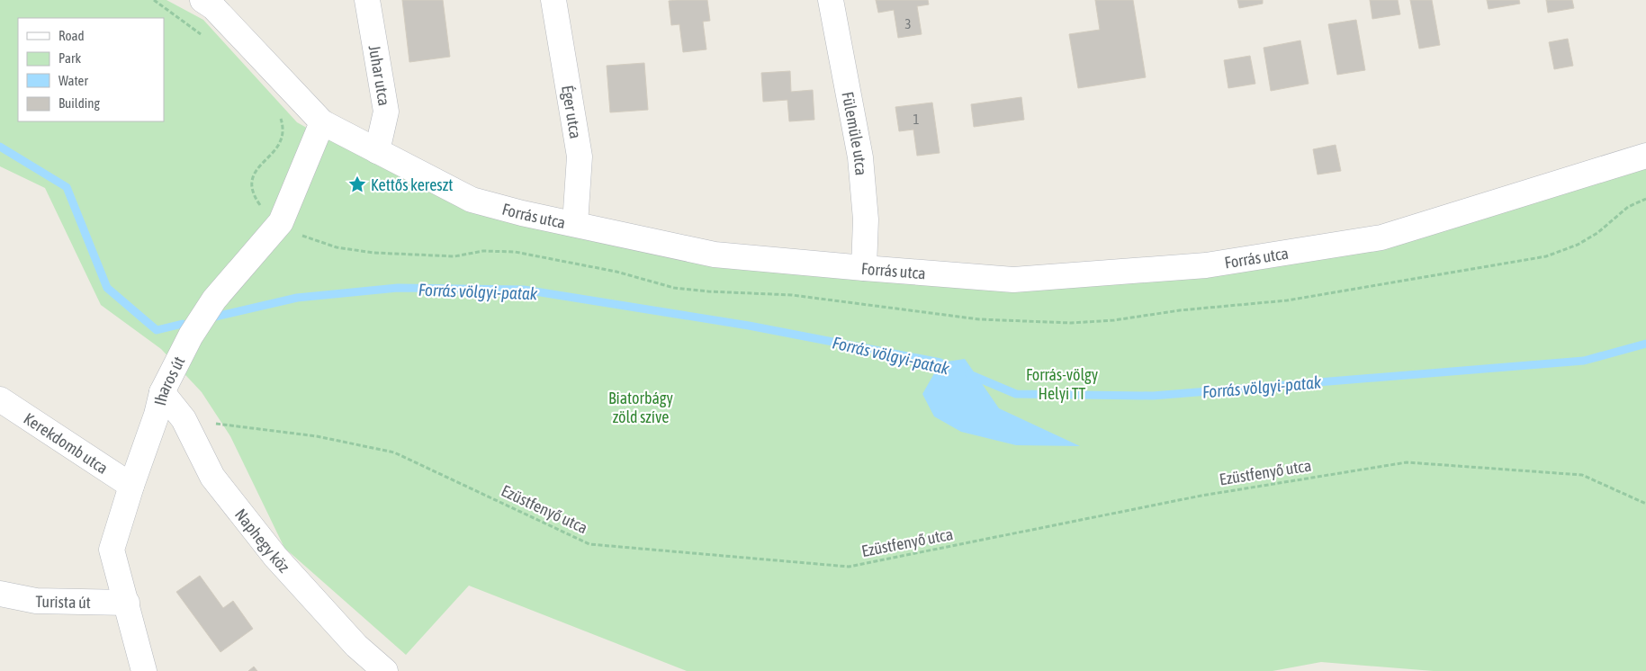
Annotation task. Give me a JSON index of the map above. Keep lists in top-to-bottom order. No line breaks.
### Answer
{"streets":{"street":["Juhar utca","Éger utca","Fülemüle utca","Forrás utca","Iharos út","Kerekdomb utca","Naphegy köz","Turista út"],"path":["Ezüstfenyő utca"]},"crossings":[["Juhar utca","Forrás utca"],["Éger utca","Forrás utca"],["Fülemüle utca","Forrás utca"],["Forrás utca","Iharos út"],["Iharos út","Kerekdomb utca"],["Iharos út","Naphegy köz"],["Iharos út","Turista út"],["Ezüstfenyő utca","Naphegy köz"]],"water":["Forrás völgyi-patak"],"parks":["Forrás-völgy Helyi TT","Biatorbágy zöld szíve"],"places":{"place":["Kettős kereszt"]},"house_numbers":["3","1"],"legend":["Road","Park","Water","Building"]}
